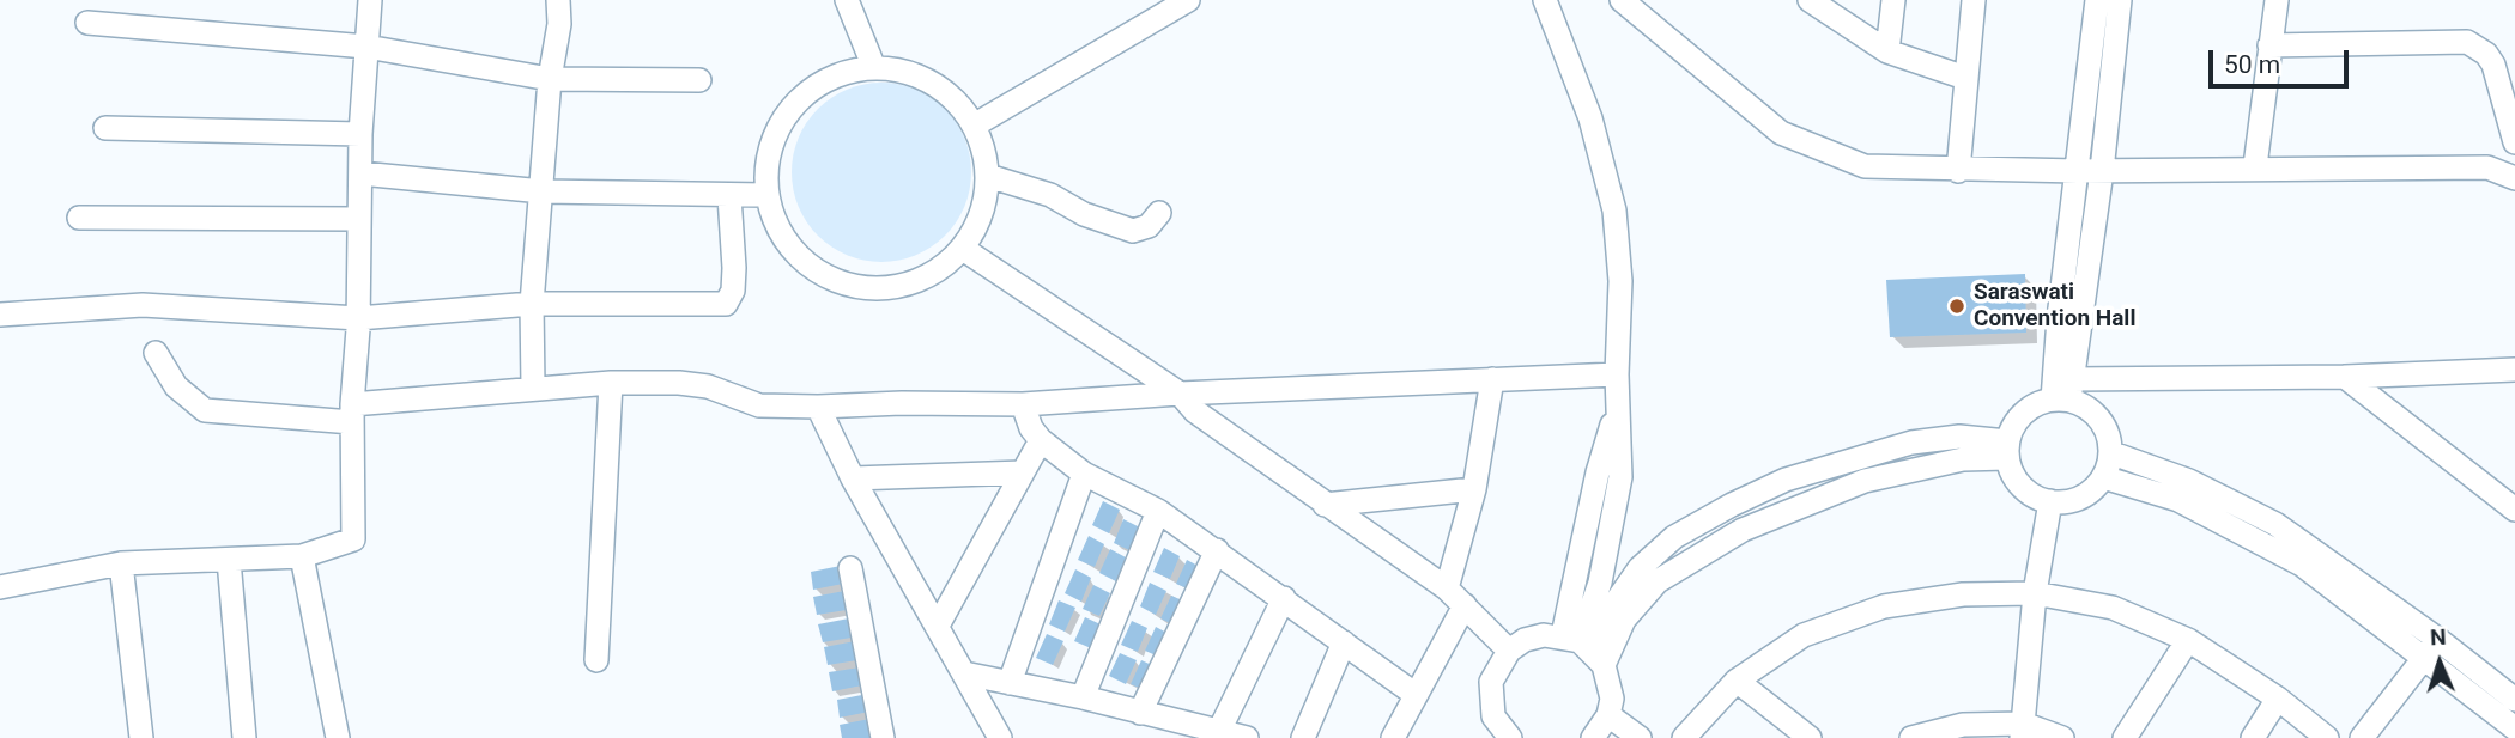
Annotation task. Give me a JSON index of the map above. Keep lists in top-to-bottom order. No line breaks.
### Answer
{"places":["Saraswati Convention Hall"],"scale_bar":"50 m","north":"top"}
